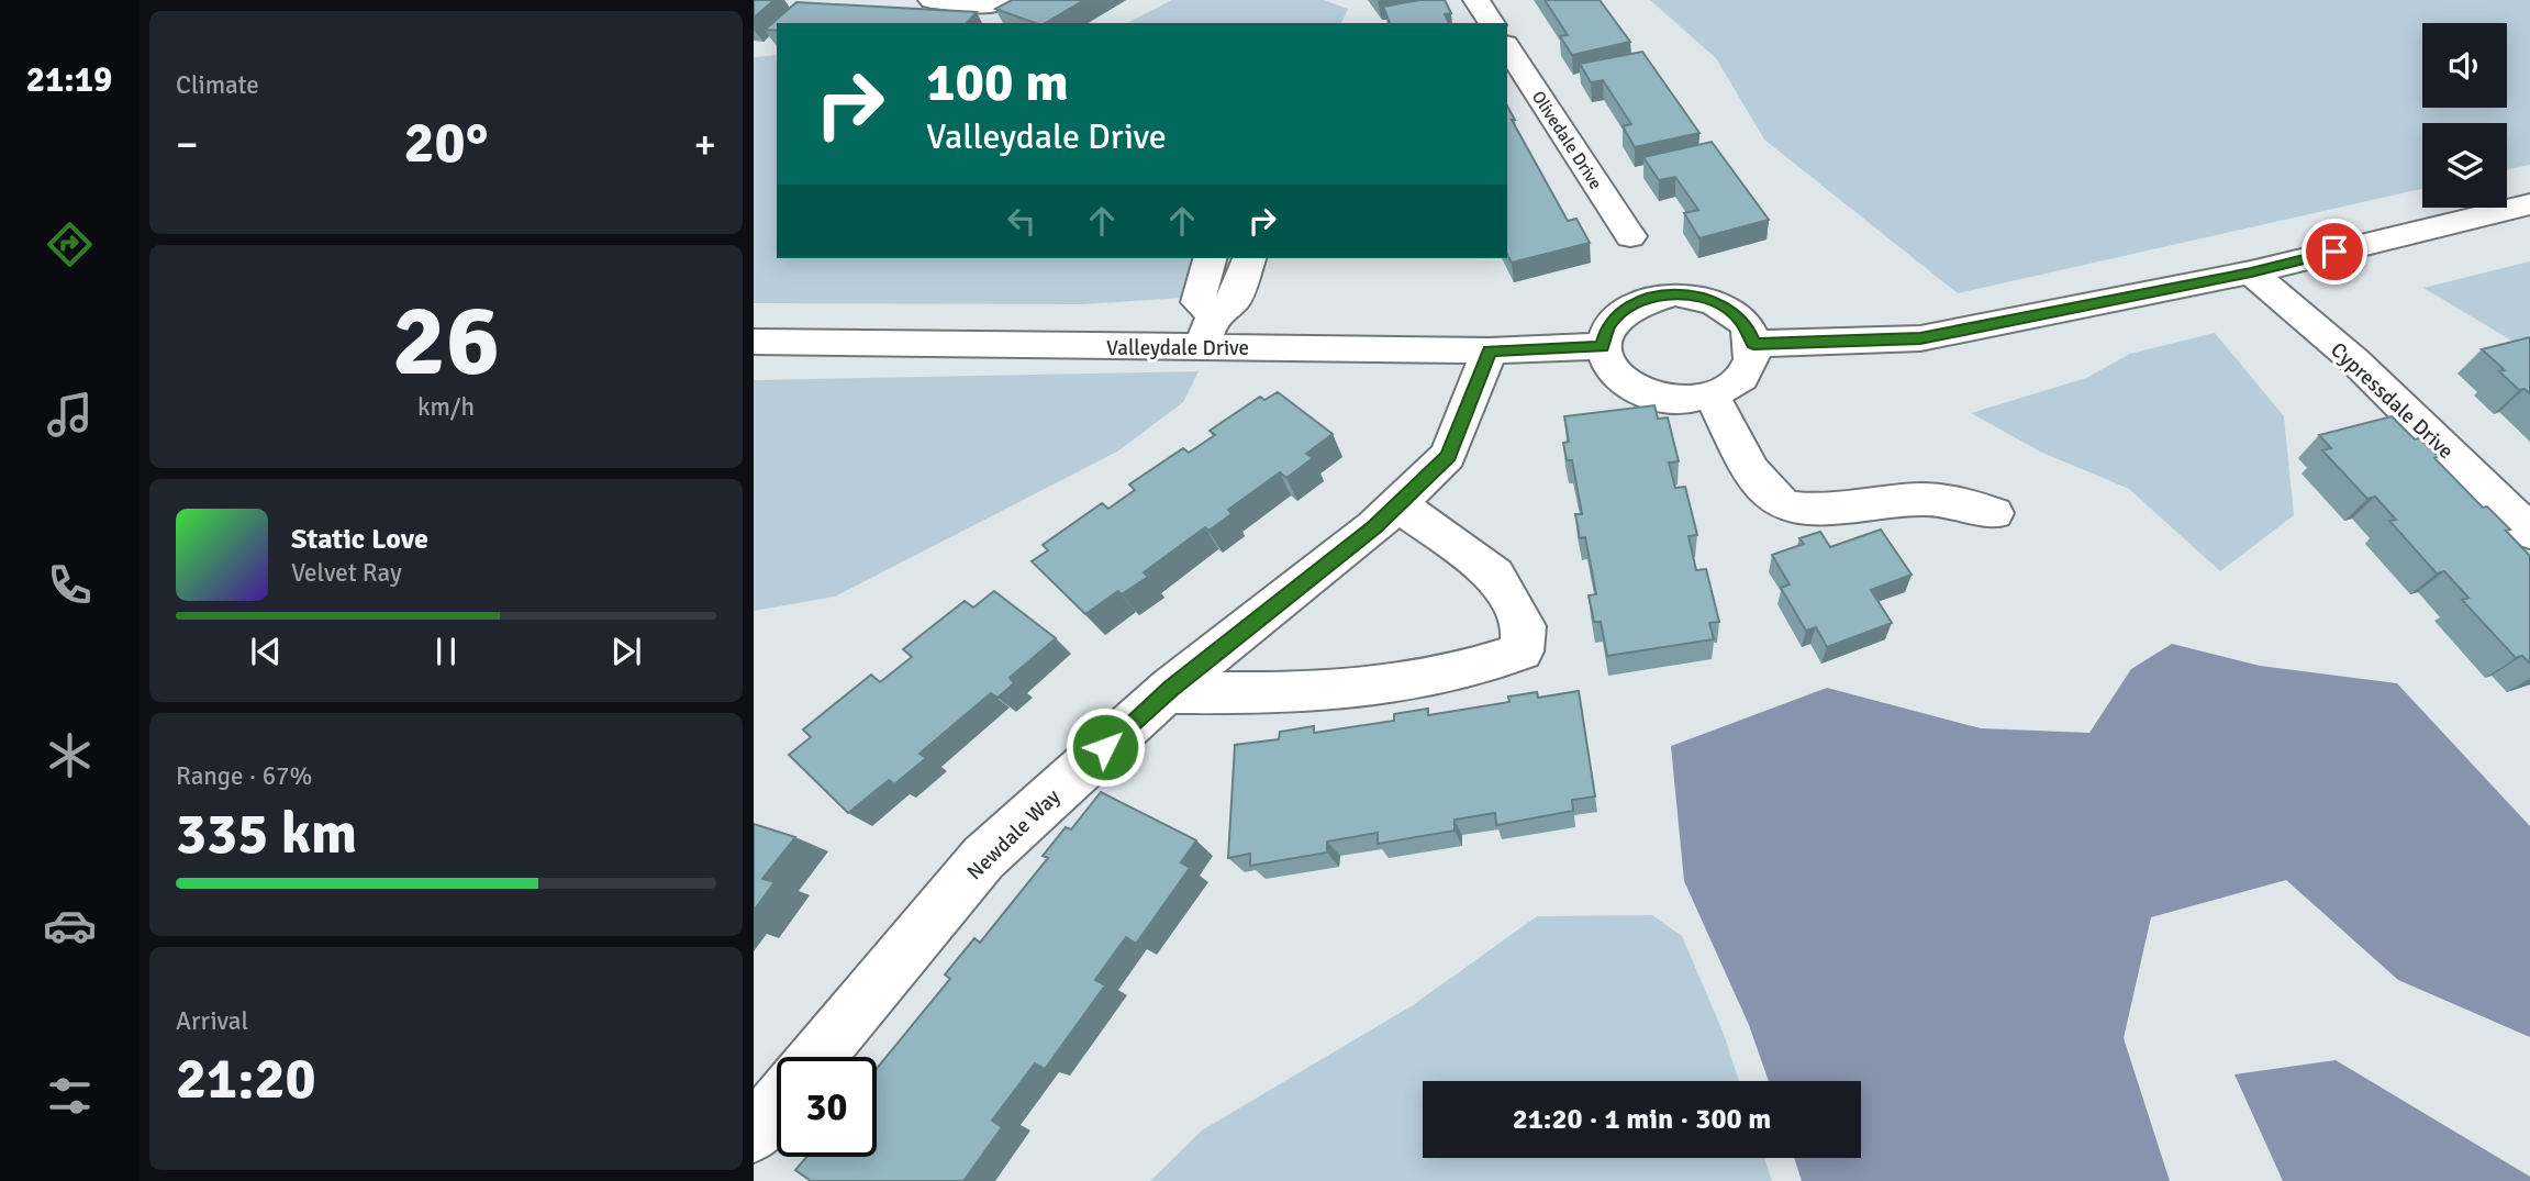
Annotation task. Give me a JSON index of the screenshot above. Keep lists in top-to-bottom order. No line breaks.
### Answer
{"streets":{"street":["Olivedale Drive","Valleydale Drive","Cypressdale Drive","Newdale Way"]},"crossings":[["Valleydale Drive","Newdale Way"]],"page":{"tabs":"21:19","tile":["Climate",["26","km/h"],["Range · 67%","335 km"],["Arrival","21:20"]],"turn":["100 m","Valleydale Drive"],"heat":["−","20°","+"],"song":["Static Love","Velvet Ray"],"limit":"30","trip":"21:20 · 1 min · 300 m"}}
